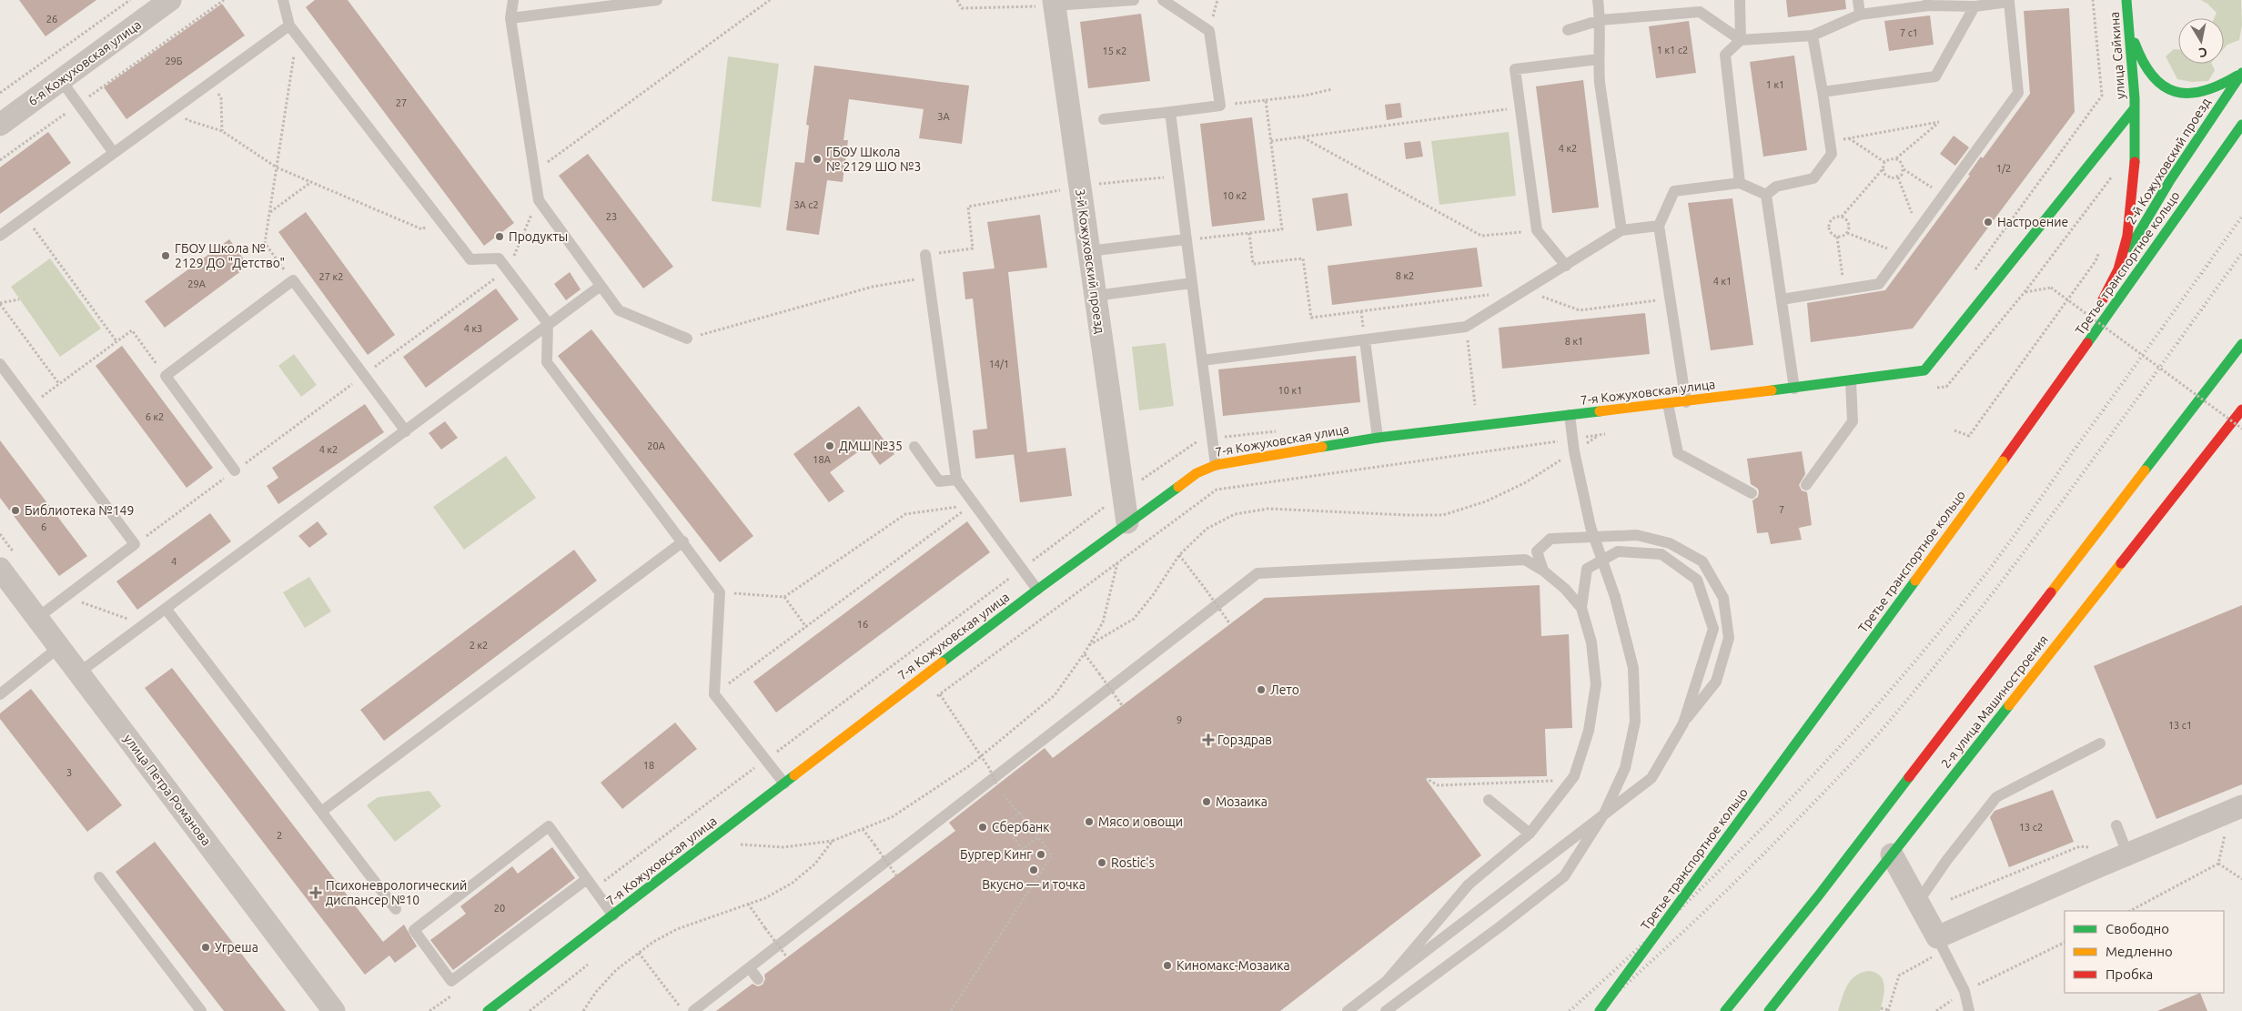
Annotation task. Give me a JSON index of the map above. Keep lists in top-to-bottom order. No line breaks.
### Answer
{"streets":{"main road":["улица Сайкина","2-й Кожуховский проезд","Третье транспортное кольцо","7-я Кожуховская улица","2-я улица Машиностроения"],"street":["6-я Кожуховская улица","3-й Кожуховский проезд","улица Петра Романова"]},"crossings":[["улица Сайкина","2-й Кожуховский проезд"],["улица Сайкина","7-я Кожуховская улица"],["3-й Кожуховский проезд","7-я Кожуховская улица"]],"places":{"other":["ГБОУ Школа № 2129 ШО №3","Настроение","Продукты","ГБОУ Школа № 2129 ДО \"Детство\"","ДМШ №35","Библиотека №149","Лето","Мозаика","Мясо и овощи","Сбербанк","Бургер Кинг","Rostic's","Вкусно — и точка","Угреша","Киномакс-Мозаика"],"health":["Горздрав","Психоневрологический диспансер №10"]},"house_numbers":["26","7 с1","1 к1 с2","15 к2","29Б","1 к1","27","3А","4 к2","1/2","10 к2","3А с2","23","8 к2","27 к2","4 к1","29А","4 к3","8 к1","14/1","10 к1","6 к2","20А","4 к2","18А","7","6","4","16","2 к2","9","13 с1","18","3","13 с2","2","20"],"legend":["Свободно","Медленно","Пробка"],"north":"bottom"}
